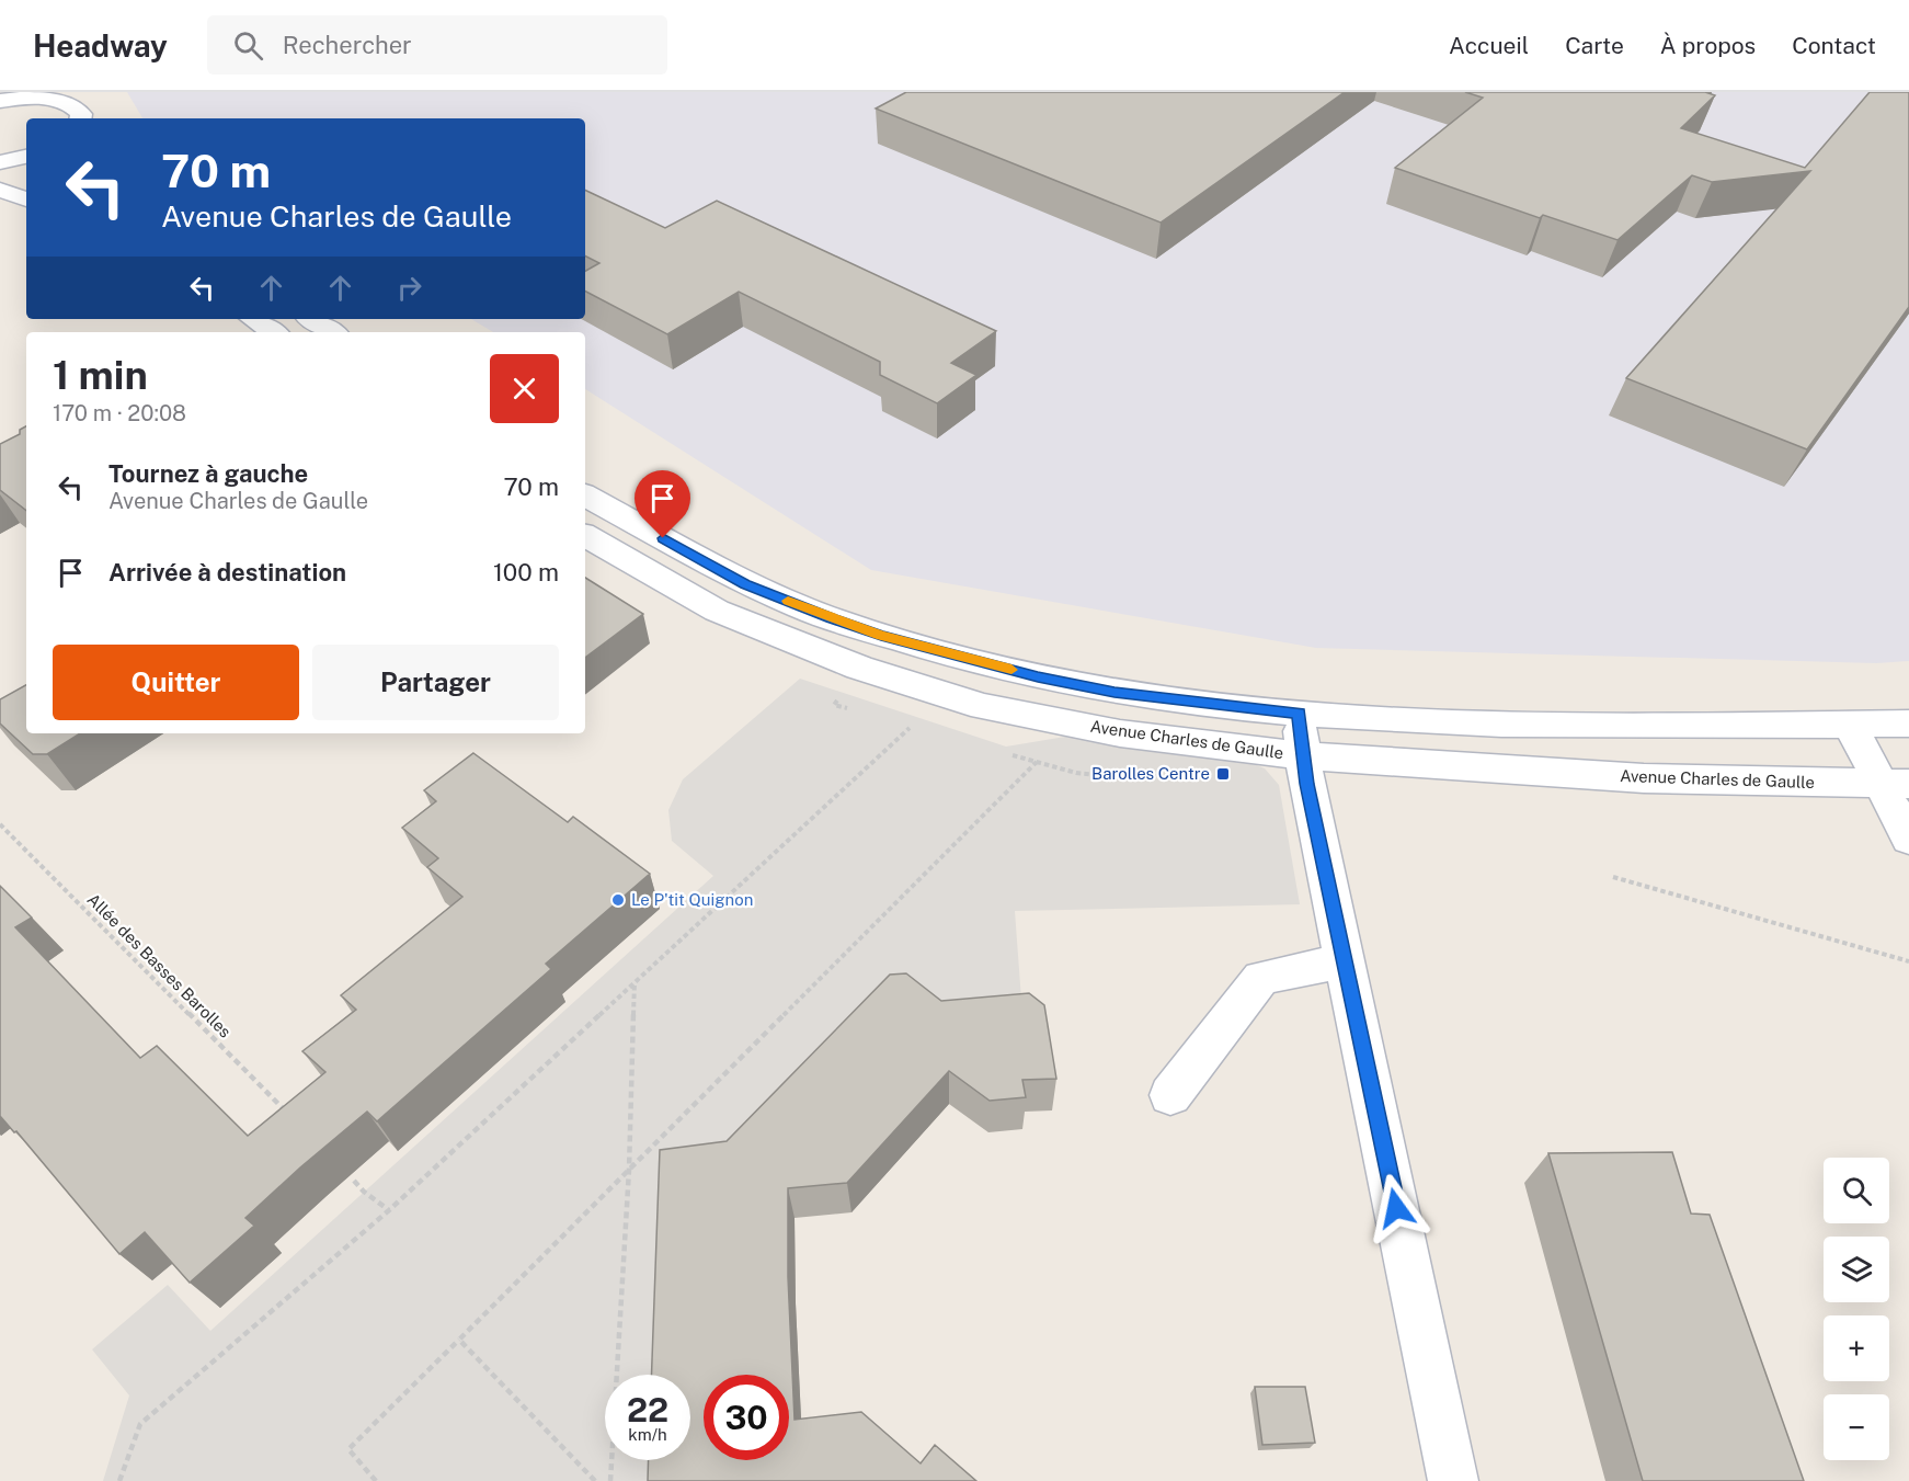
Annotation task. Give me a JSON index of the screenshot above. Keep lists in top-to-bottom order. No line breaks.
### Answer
{"streets":{"street":["Avenue Charles de Gaulle"],"path":["Allée des Basses Barolles"]},"places":{"transit":["Barolles Centre"],"other":["Le P'tit Quignon"]},"page":{"header":"Headway","search":"Rechercher","nav":["Accueil","Carte","À propos","Contact"],"turn":["70 m","Avenue Charles de Gaulle"],"heading":["1 min","170 m · 20:08"],"list":[{"name":"Tournez à gauche","note":"Avenue Charles de Gaulle","value":"70 m"},{"name":"Arrivée à destination","value":"100 m"}],"buttons":["Quitter","Partager"],"map_buttons":["+","−"],"speed":"22 km/h","limit":"30"}}
